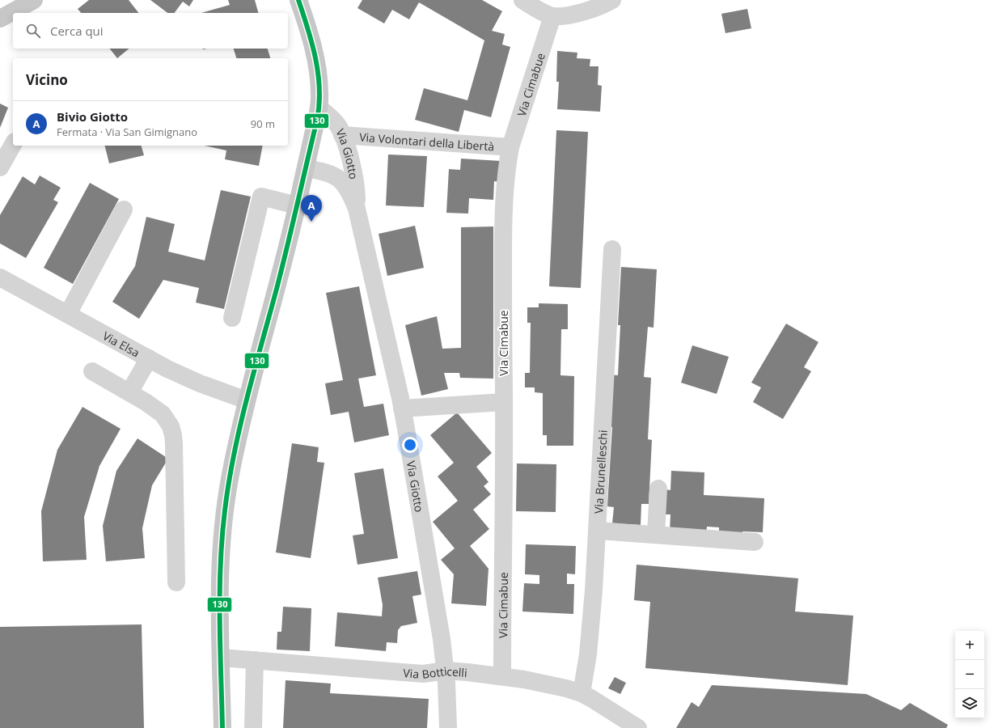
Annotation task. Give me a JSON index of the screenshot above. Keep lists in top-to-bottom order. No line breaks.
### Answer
{"streets":{"street":["Via Cimabue","Via Volontari della Libertà","Via Giotto","Via Elsa","Via Brunelleschi","Via Botticelli"]},"crossings":[["Via Cimabue","Via Volontari della Libertà"],["Via Cimabue","Via Botticelli"],["Via Volontari della Libertà","Via Giotto"],["Via Giotto","Via Botticelli"],["Via Brunelleschi","Via Botticelli"]],"lines":["transit line 130"],"page":{"search":"Cerca qui","heading":"Vicino","list":[{"mark":"A","name":"Bivio Giotto","note":"Fermata · Via San Gimignano","value":"90 m"}],"pins":"A","map_buttons":["+","−"]}}
